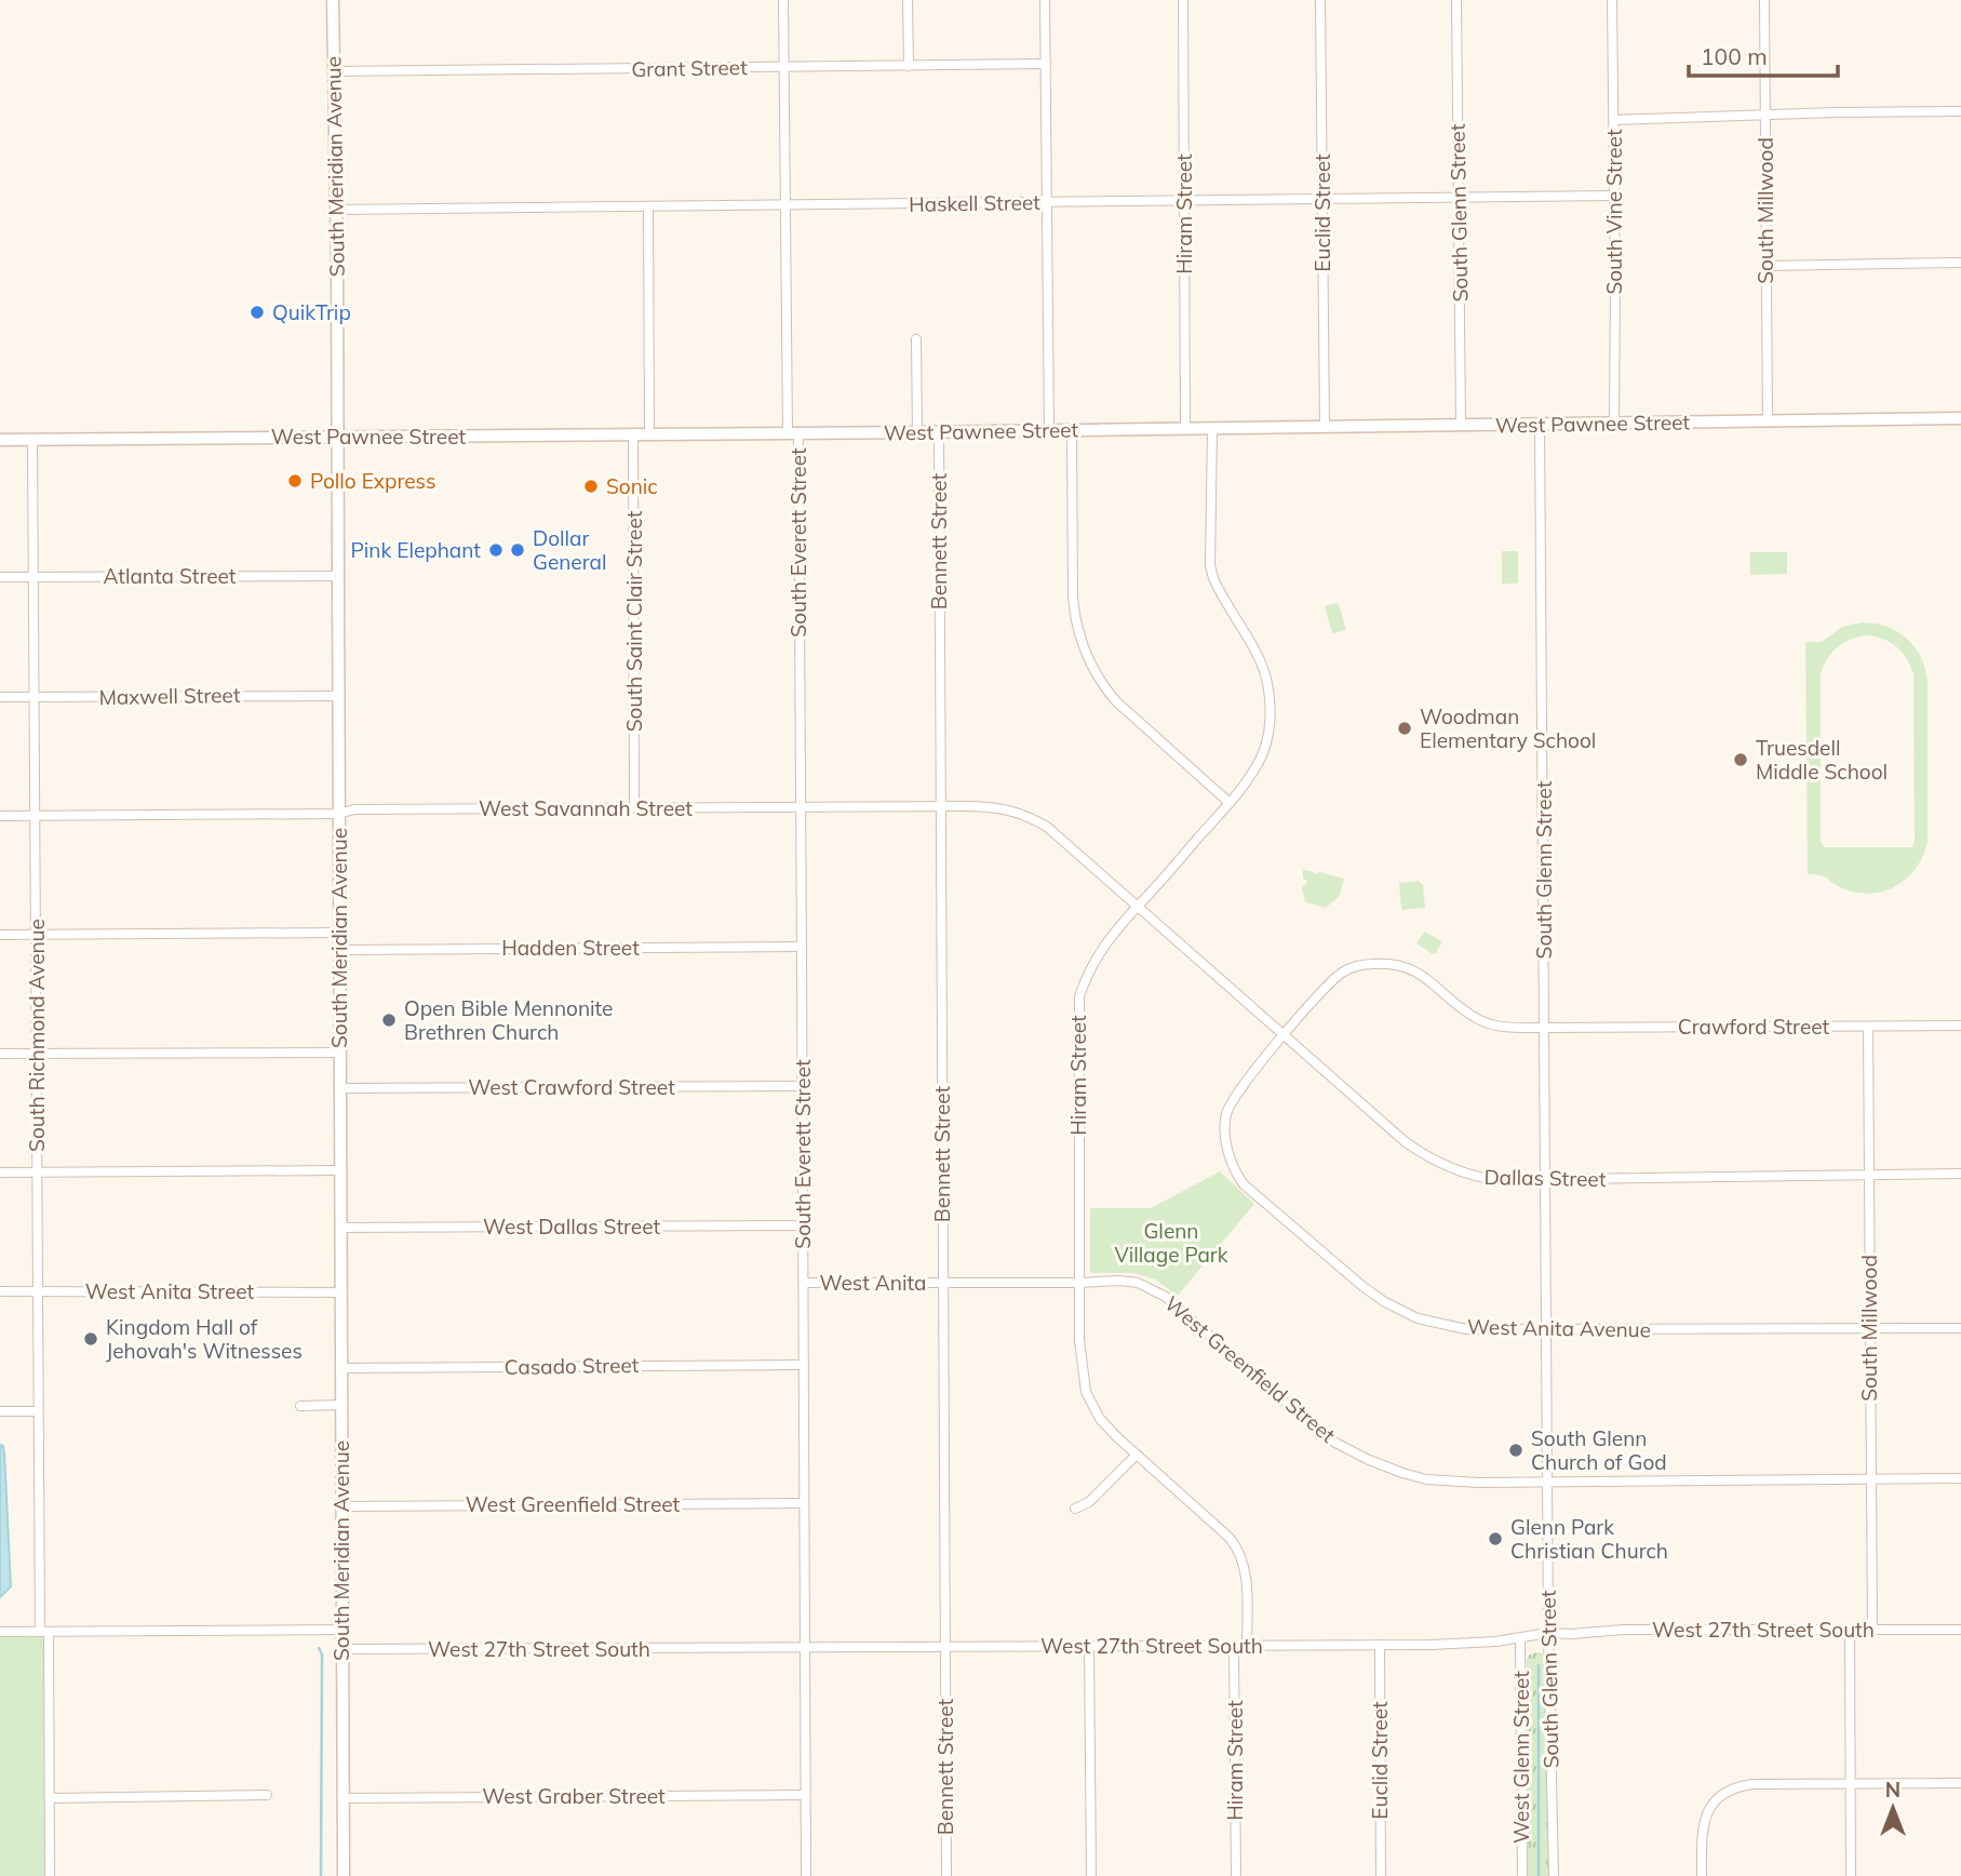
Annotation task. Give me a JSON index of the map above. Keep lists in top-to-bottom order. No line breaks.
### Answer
{"streets":{"main road":["South Meridian Avenue","West Pawnee Street"],"street":["Grant Street","Haskell Street","South Millwood","South Vine Street","Euclid Street","South Glenn Street","Hiram Street","Bennett Street","South Everett Street","Atlanta Street","South Saint Clair Street","Maxwell Street","West Savannah Street","Hadden Street","Crawford Street","South Richmond Avenue","West Crawford Street","Dallas Street","West Dallas Street","West Anita","West Anita Street","West Anita Avenue","Casado Street","West Greenfield Street","West 27th Street South","West Glenn Street","West Graber Street"]},"crossings":[["Grant Street","South Meridian Avenue"],["Grant Street","South Everett Street"],["South Meridian Avenue","Haskell Street"],["South Meridian Avenue","West Pawnee Street"],["South Meridian Avenue","Atlanta Street"],["South Meridian Avenue","Maxwell Street"],["South Meridian Avenue","West Savannah Street"],["South Meridian Avenue","Hadden Street"],["South Meridian Avenue","West Crawford Street"],["South Meridian Avenue","West Dallas Street"],["South Meridian Avenue","West Anita Street"],["South Meridian Avenue","Casado Street"],["South Meridian Avenue","West Greenfield Street"],["South Meridian Avenue","West 27th Street South"],["South Meridian Avenue","West Graber Street"],["Haskell Street","South Vine Street"],["Haskell Street","Euclid Street"],["Haskell Street","South Glenn Street"],["Haskell Street","Hiram Street"],["Haskell Street","South Everett Street"],["South Millwood","West Pawnee Street"],["South Millwood","Crawford Street"],["South Millwood","Dallas Street"],["South Millwood","West Anita Avenue"],["South Millwood","West Greenfield Street"],["South Millwood","West 27th Street South"],["South Vine Street","West Pawnee Street"],["Euclid Street","West Pawnee Street"],["Euclid Street","West 27th Street South"],["South Glenn Street","West Pawnee Street"],["South Glenn Street","Crawford Street"],["South Glenn Street","Dallas Street"],["South Glenn Street","West Anita Avenue"],["South Glenn Street","West Greenfield Street"],["South Glenn Street","West 27th Street South"],["Hiram Street","West Pawnee Street"],["Hiram Street","West Savannah Street"],["Hiram Street","Dallas Street"],["Hiram Street","West Greenfield Street"],["Hiram Street","West 27th Street South"],["West Pawnee Street","Bennett Street"],["West Pawnee Street","South Everett Street"],["West Pawnee Street","South Saint Clair Street"],["West Pawnee Street","South Richmond Avenue"],["Bennett Street","West Savannah Street"],["Bennett Street","West Anita"],["Bennett Street","West Greenfield Street"],["Bennett Street","West 27th Street South"],["South Everett Street","West Savannah Street"],["South Everett Street","Hadden Street"],["South Everett Street","West Crawford Street"],["South Everett Street","West Dallas Street"],["South Everett Street","West Anita"],["South Everett Street","Casado Street"],["South Everett Street","West Greenfield Street"],["South Everett Street","West 27th Street South"],["South Everett Street","West Graber Street"],["Atlanta Street","South Richmond Avenue"],["South Saint Clair Street","West Savannah Street"],["Maxwell Street","South Richmond Avenue"],["West Savannah Street","South Richmond Avenue"],["West Savannah Street","Dallas Street"],["South Richmond Avenue","West Anita Street"],["Dallas Street","West Anita Avenue"],["West Anita","West Greenfield Street"],["West 27th Street South","West Glenn Street"]],"parks":["Glenn Village Park"],"places":["QuikTrip","Pollo Express","Sonic","Pink Elephant","Dollar General","Woodman Elementary School","Truesdell Middle School","Open Bible Mennonite Brethren Church","Kingdom Hall of Jehovah's Witnesses","South Glenn Church of God","Glenn Park Christian Church"],"scale_bar":"100 m","north":"top"}
